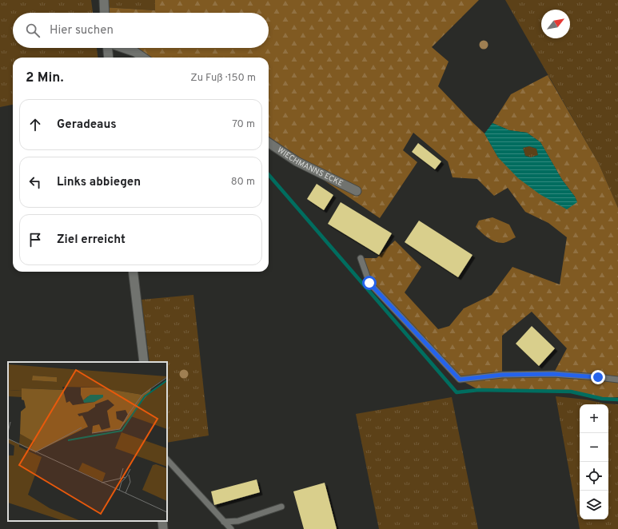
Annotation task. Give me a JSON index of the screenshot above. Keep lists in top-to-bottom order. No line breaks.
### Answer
{"streets":{"street":["WIECHMANNS ECKE"]},"north":"top right","page":{"search":"Hier suchen","heading":["2 Min.","Zu Fuß · 150 m"],"list":[["Geradeaus","70 m"],["Links abbiegen","80 m"],"Ziel erreicht"],"map_buttons":["+","−"]}}
